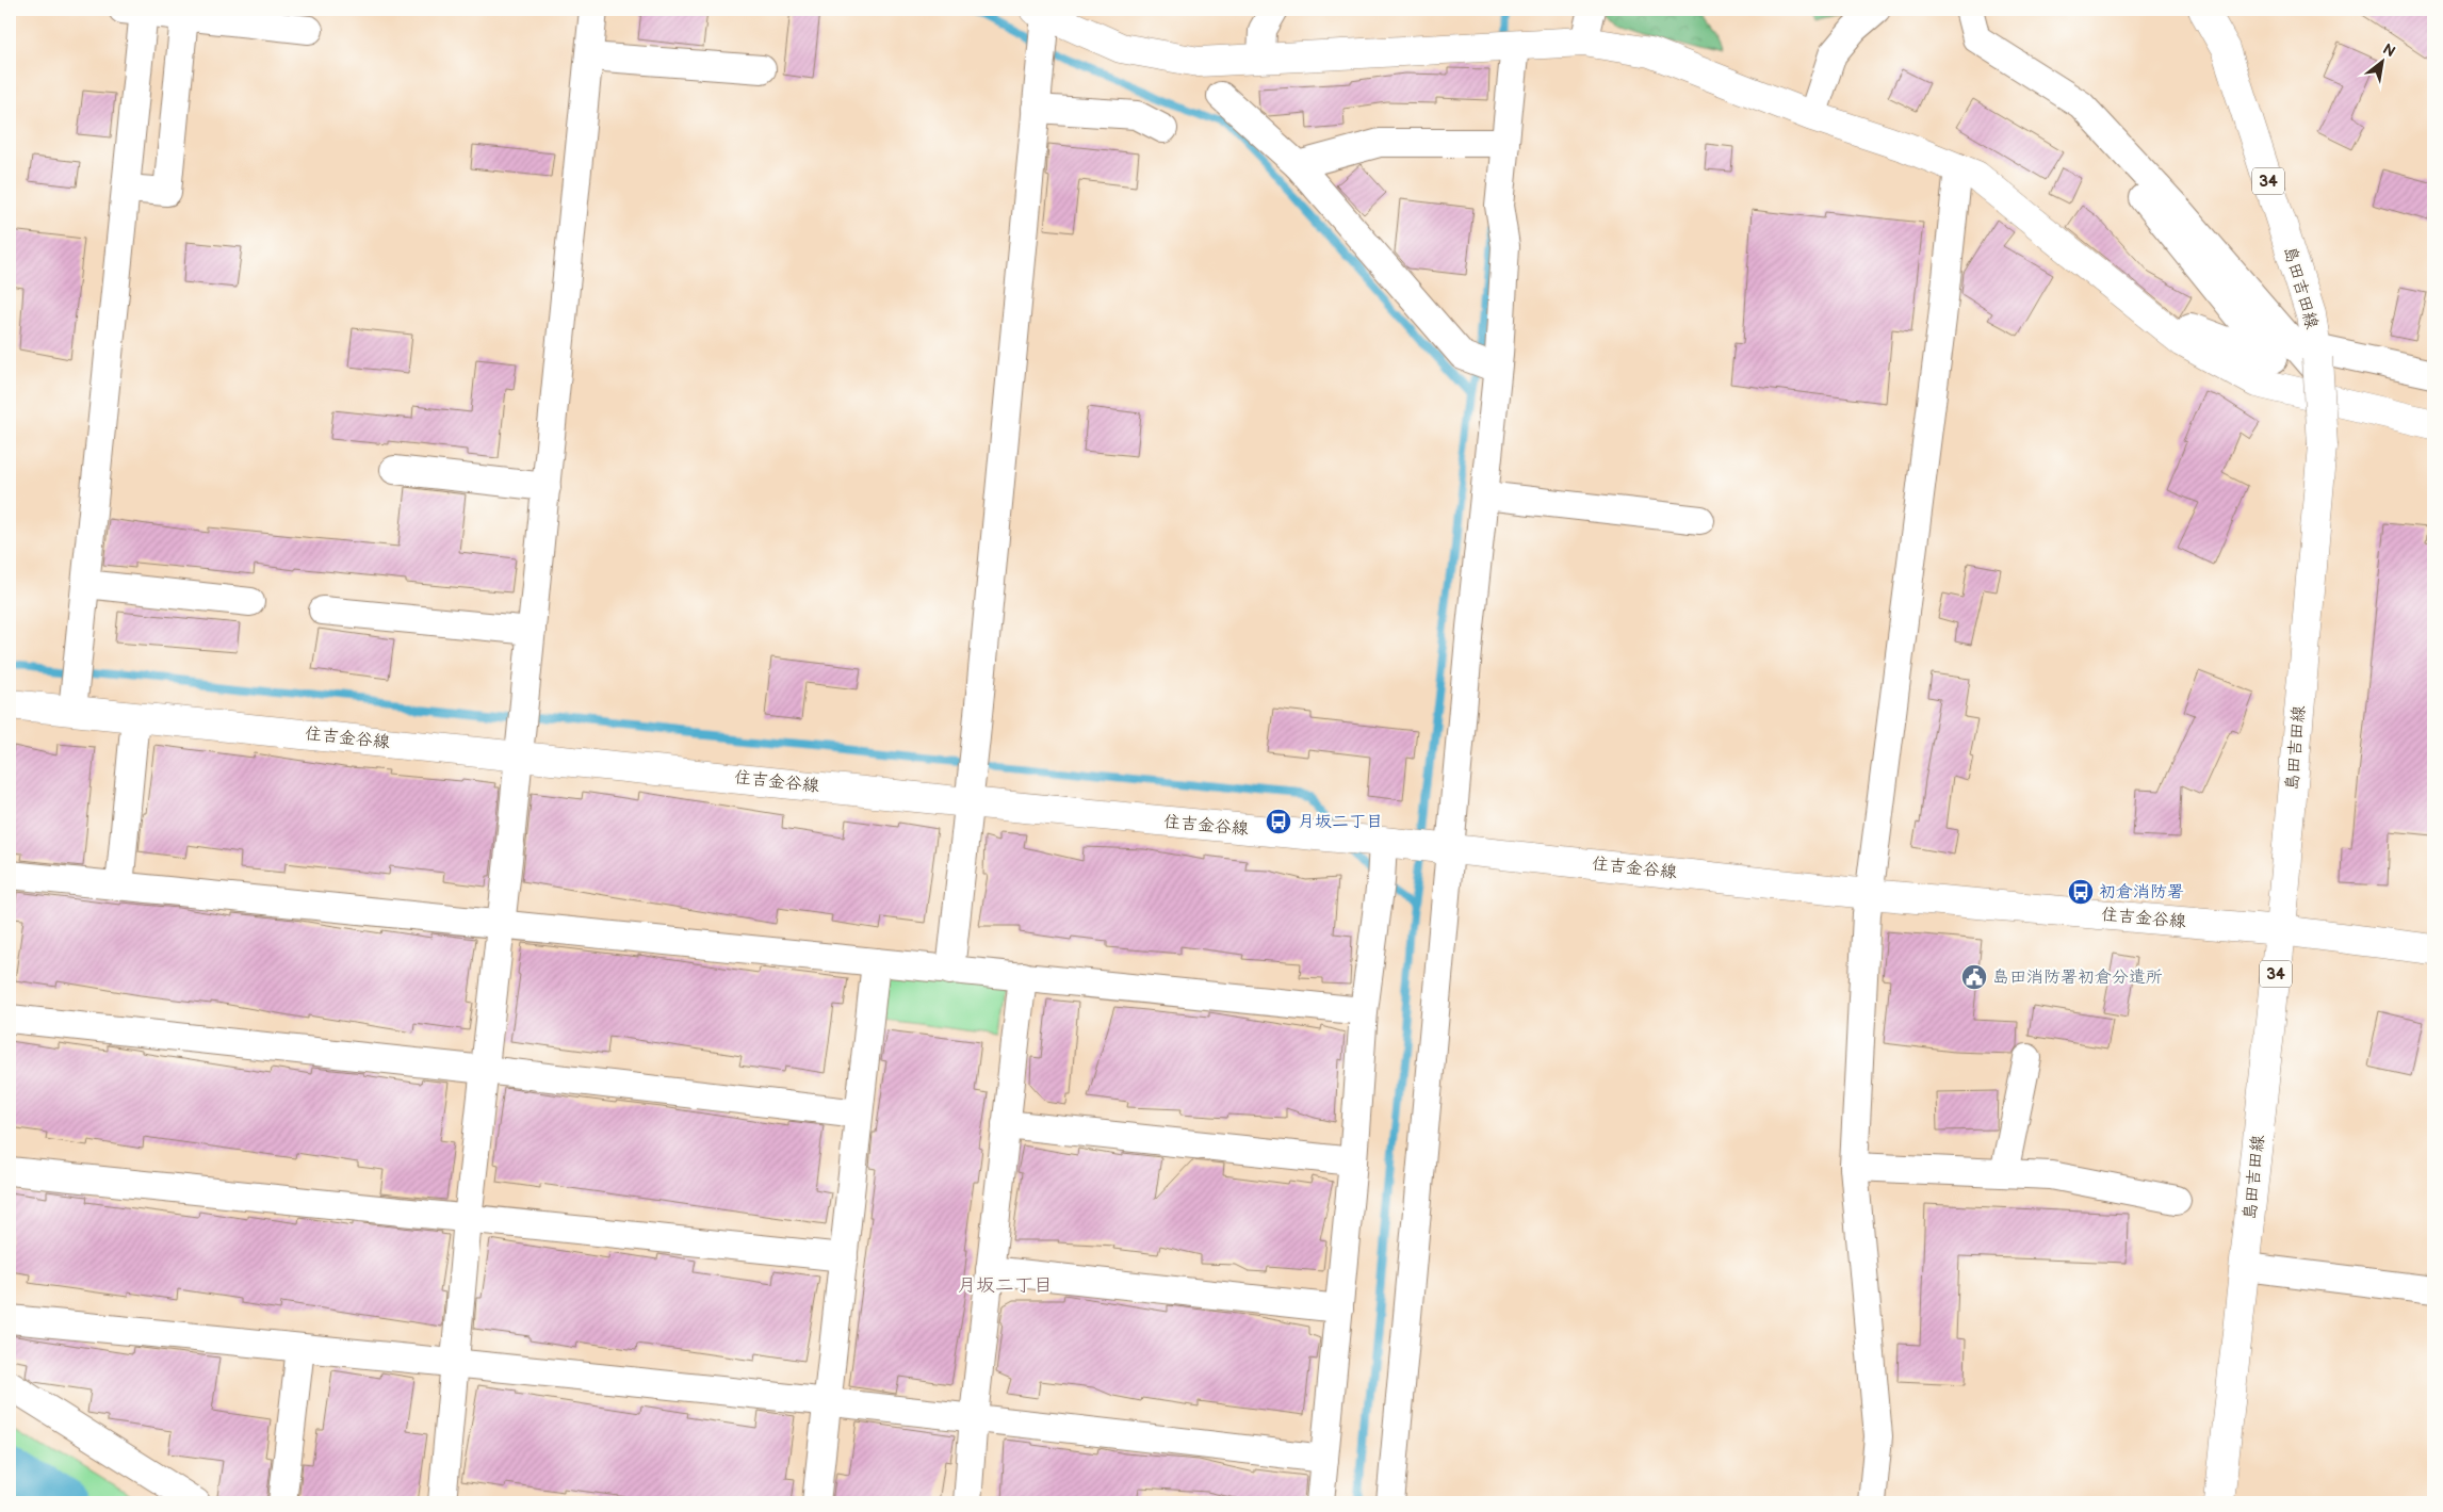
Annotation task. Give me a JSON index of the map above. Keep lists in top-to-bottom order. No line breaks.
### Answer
{"streets":{"main road":["34","島田吉田線","住吉金谷線"]},"crossings":[["島田吉田線","住吉金谷線"]],"districts":["月坂二丁目"],"places":{"bus stop":["月坂二丁目","初倉消防署"],"public building":["島田消防署初倉分遣所"]},"north":"top right"}
